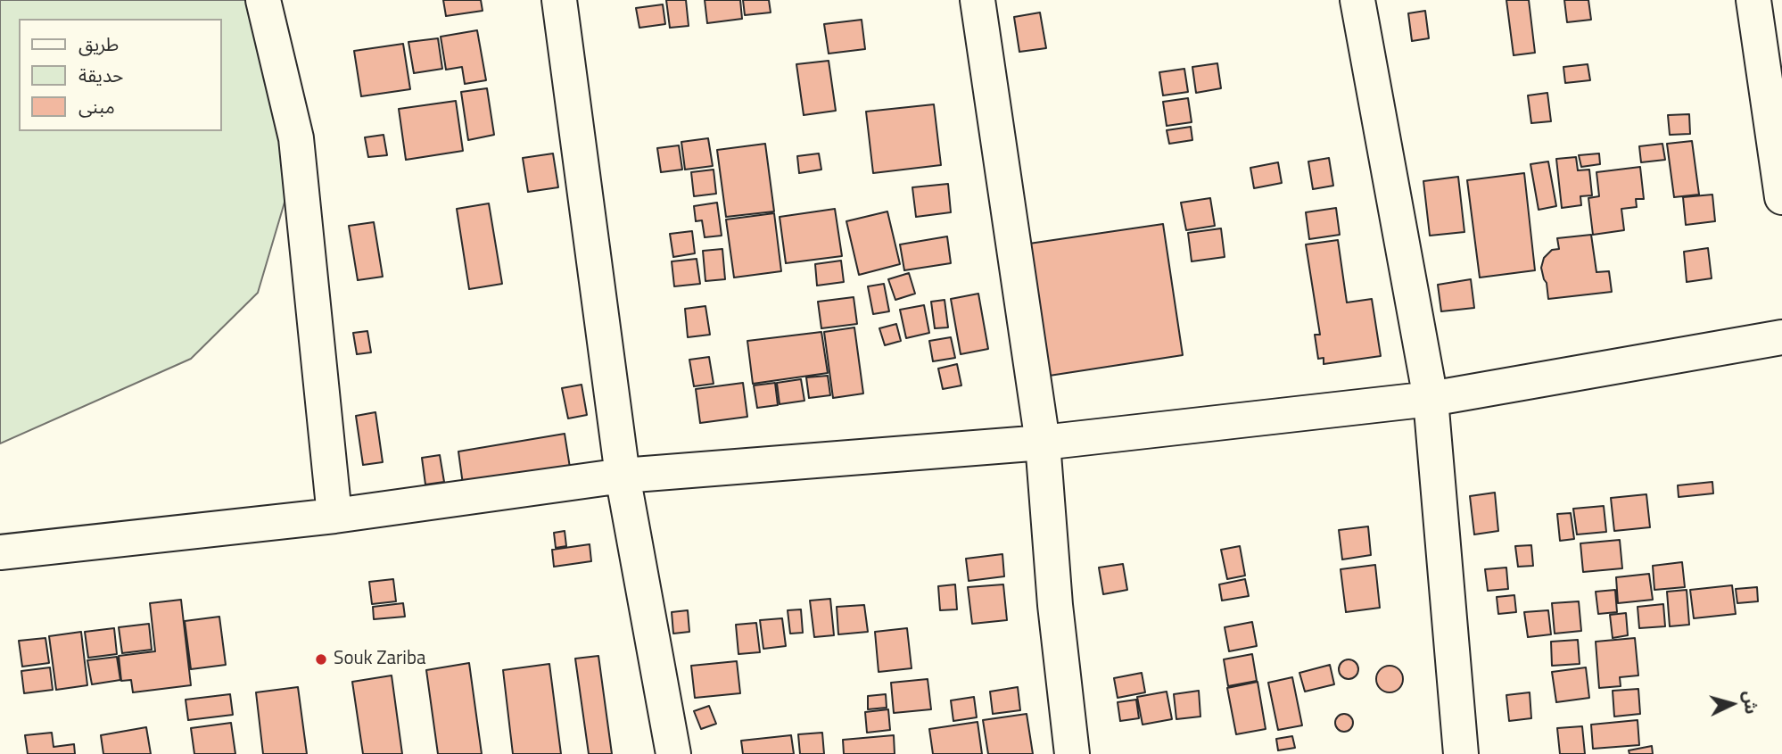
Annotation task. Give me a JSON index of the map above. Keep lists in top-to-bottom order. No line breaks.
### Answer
{"places":["Souk Zariba"],"legend":["طريق","حديقة","مبنى"],"north":"right"}
